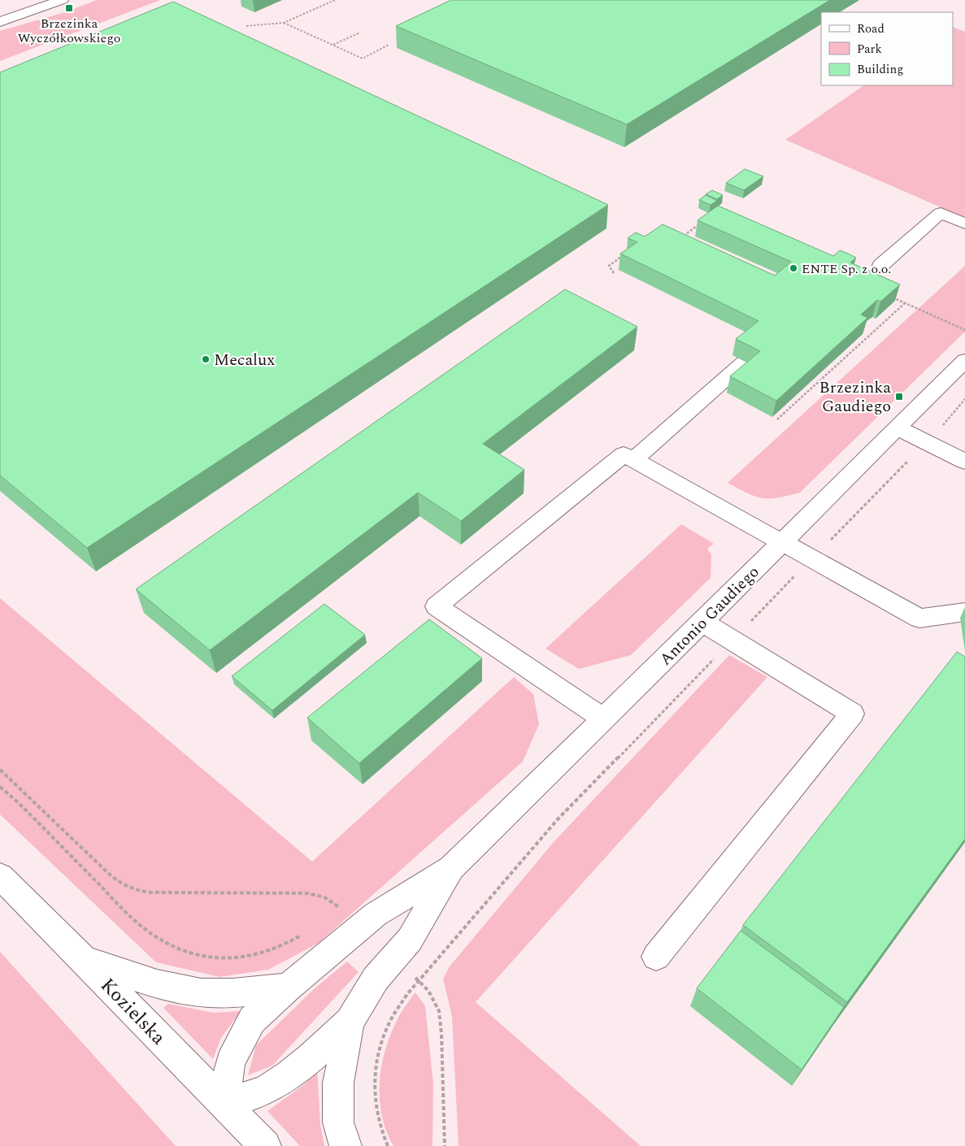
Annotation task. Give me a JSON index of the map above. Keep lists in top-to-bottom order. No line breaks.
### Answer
{"streets":{"street":["Antonio Gaudiego","Kozielska"]},"crossings":[["Antonio Gaudiego","Kozielska"]],"places":{"transit":["Brzezinka Wyczółkowskiego","Brzezinka Gaudiego"],"other":["ENTE Sp. z o.o.","Mecalux"]},"legend":["Road","Park","Building"]}
